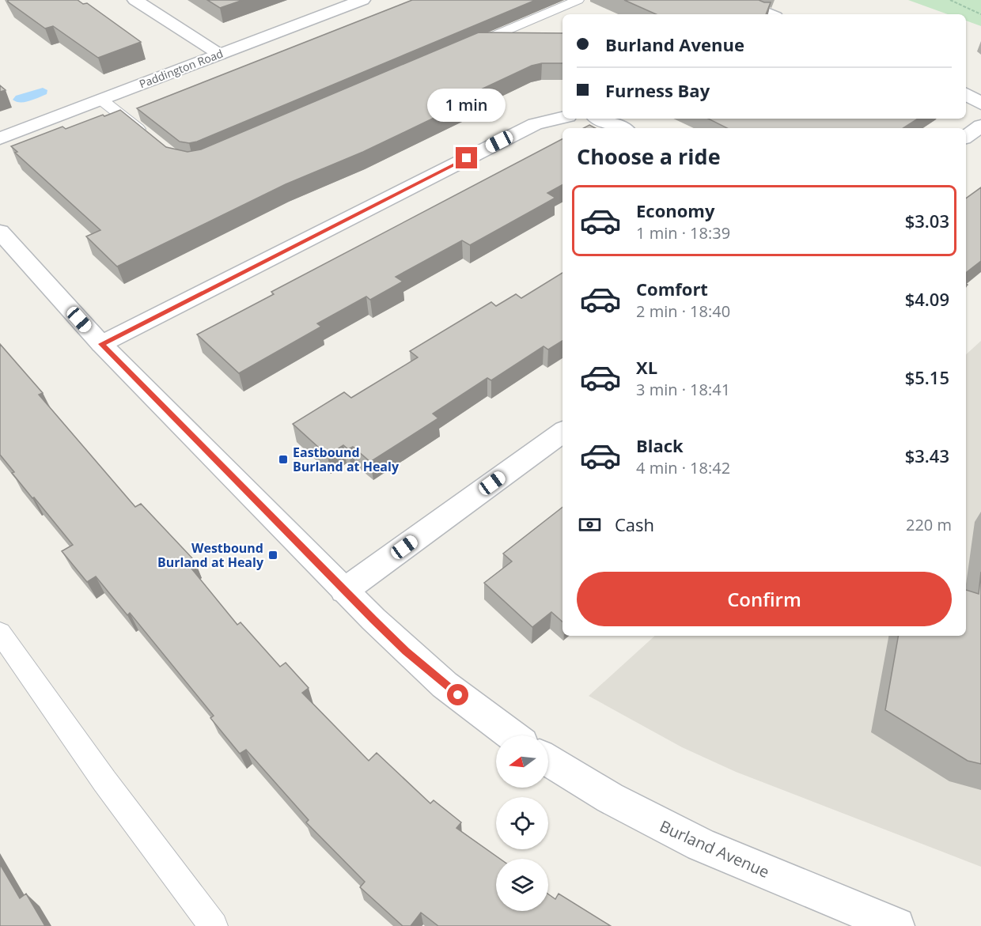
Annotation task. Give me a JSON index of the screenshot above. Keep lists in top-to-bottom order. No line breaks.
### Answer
{"streets":{"street":["Paddington Road","Burland Avenue"]},"places":{"transit":["Eastbound Burland at Healy","Westbound Burland at Healy"]},"north":"left","page":{"banner":["Burland Avenue","Furness Bay"],"bubble":"1 min","heading":"Choose a ride","list":[{"name":"Economy","note":"1 min · 18:39","value":"$3.03"},{"name":"Comfort","note":"2 min · 18:40","value":"$4.09"},{"name":"XL","note":"3 min · 18:41","value":"$5.15"},{"name":"Black","note":"4 min · 18:42","value":"$3.43"}],"pay":["Cash","220 m"],"buttons":"Confirm"}}
